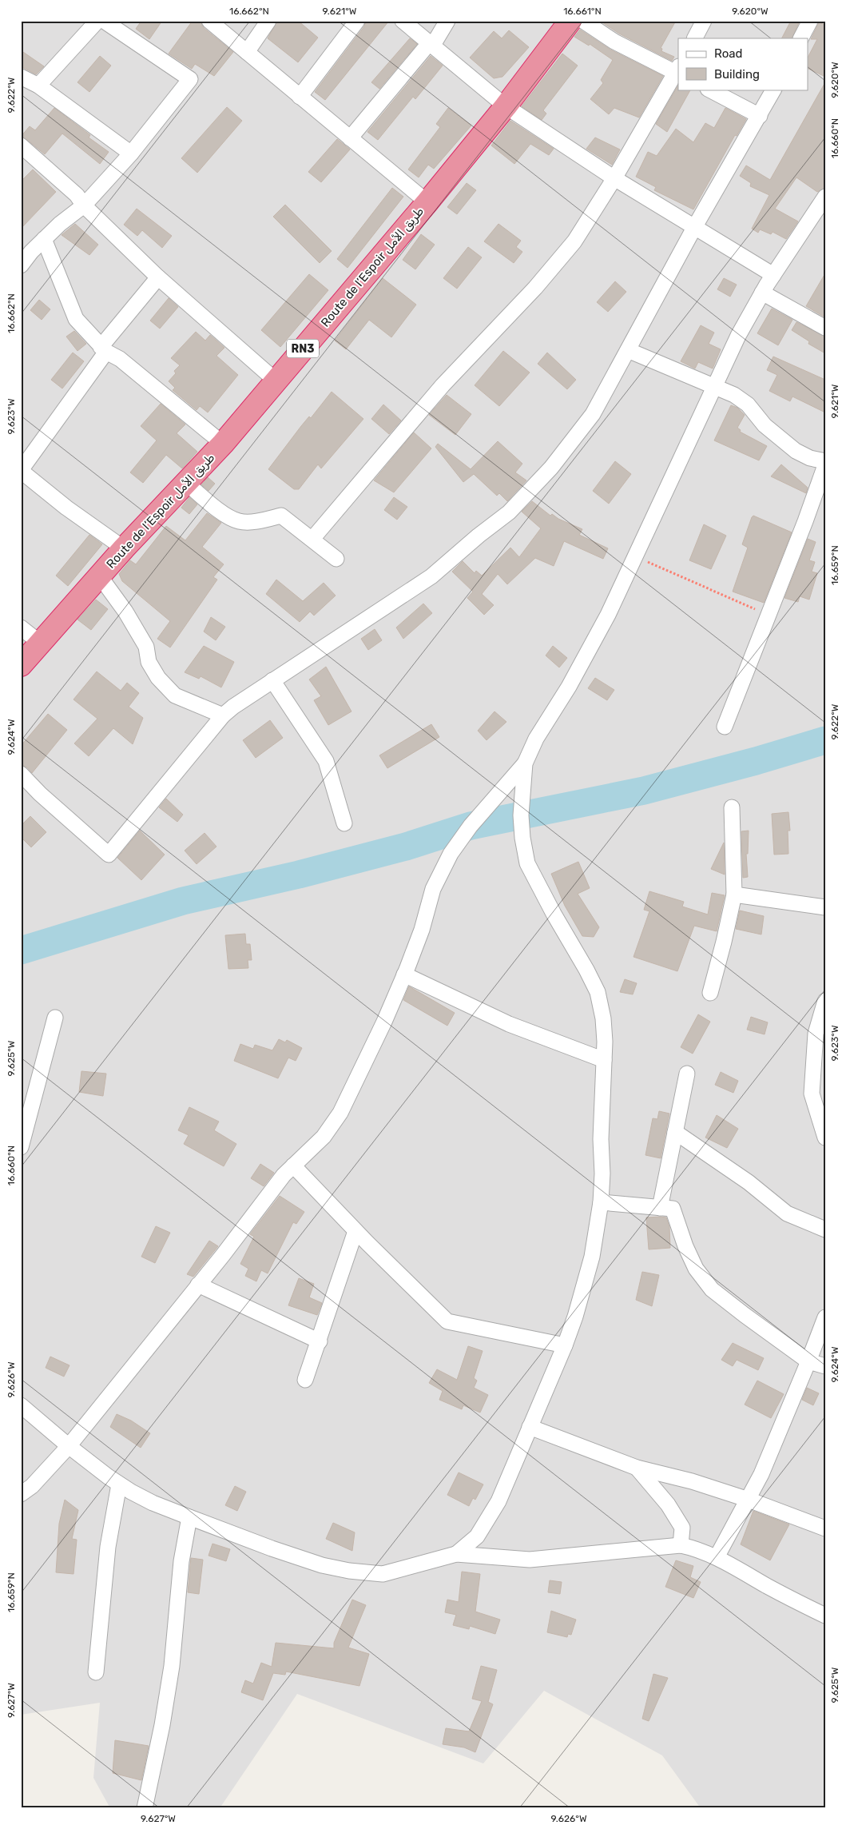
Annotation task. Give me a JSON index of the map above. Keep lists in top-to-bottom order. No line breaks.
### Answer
{"streets":{"highway":["Route de l’Espoir طريق الأمل","RN3"]},"legend":["Road","Building"],"coordinates":["16.662°N","9.621°W","16.661°N","9.620°W","9.622°W","16.660°N","9.623°W","16.659°N","9.624°W","9.625°W","9.626°W","9.627°W"]}
